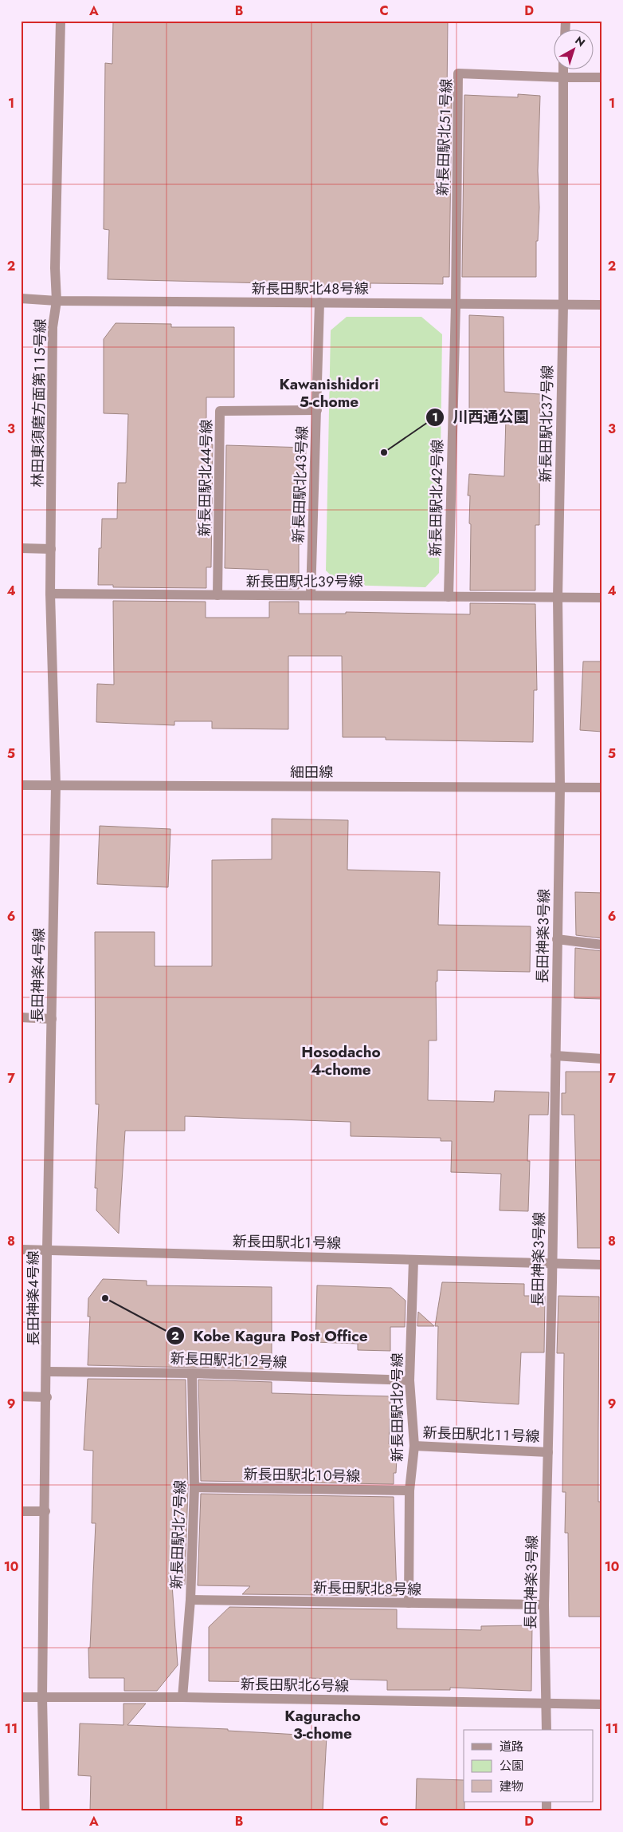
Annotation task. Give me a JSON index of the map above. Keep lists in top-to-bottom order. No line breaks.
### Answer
{"streets":{"street":["新長田駅北５１号線","新長田駅北４８号線","林田東須磨方面第１１５号線","新長田駅北３７号線","新長田駅北４４号線","新長田駅北４３号線","新長田駅北４２号線","新長田駅北３９号線","細田線","長田神楽３号線","長田神楽４号線","新長田駅北１号線","新長田駅北１２号線","新長田駅北９号線","新長田駅北１１号線","新長田駅北１０号線","新長田駅北７号線","新長田駅北８号線","新長田駅北６号線"]},"crossings":[["新長田駅北５１号線","新長田駅北４８号線"],["新長田駅北５１号線","新長田駅北３７号線"],["新長田駅北５１号線","新長田駅北４２号線"],["新長田駅北４８号線","林田東須磨方面第１１５号線"],["新長田駅北４８号線","新長田駅北３７号線"],["新長田駅北４８号線","新長田駅北４３号線"],["新長田駅北４８号線","新長田駅北４２号線"],["林田東須磨方面第１１５号線","新長田駅北３９号線"],["林田東須磨方面第１１５号線","細田線"],["林田東須磨方面第１１５号線","長田神楽４号線"],["新長田駅北３７号線","新長田駅北３９号線"],["新長田駅北３７号線","細田線"],["新長田駅北３７号線","長田神楽３号線"],["新長田駅北４４号線","新長田駅北４３号線"],["新長田駅北４４号線","新長田駅北３９号線"],["新長田駅北４３号線","新長田駅北３９号線"],["新長田駅北４２号線","新長田駅北３９号線"],["細田線","長田神楽３号線"],["細田線","長田神楽４号線"],["長田神楽３号線","新長田駅北１号線"],["長田神楽３号線","新長田駅北１１号線"],["長田神楽３号線","新長田駅北８号線"],["長田神楽３号線","新長田駅北６号線"],["長田神楽４号線","新長田駅北１号線"],["長田神楽４号線","新長田駅北１２号線"],["長田神楽４号線","新長田駅北６号線"],["新長田駅北１号線","新長田駅北９号線"],["新長田駅北１２号線","新長田駅北９号線"],["新長田駅北１２号線","新長田駅北７号線"],["新長田駅北９号線","新長田駅北１１号線"],["新長田駅北９号線","新長田駅北１０号線"],["新長田駅北９号線","新長田駅北８号線"],["新長田駅北１０号線","新長田駅北７号線"],["新長田駅北７号線","新長田駅北８号線"],["新長田駅北７号線","新長田駅北６号線"]],"districts":["Kawanishidori 5-chome","Hosodacho 4-chome","Kaguracho 3-chome"],"places":["川西通公園","Kobe Kagura Post Office"],"legend":["道路","公園","建物"],"north":"top right","grid":{"columns":["A","B","C","D"],"rows":["1","2","3","4","5","6","7","8","9","10","11"]}}
